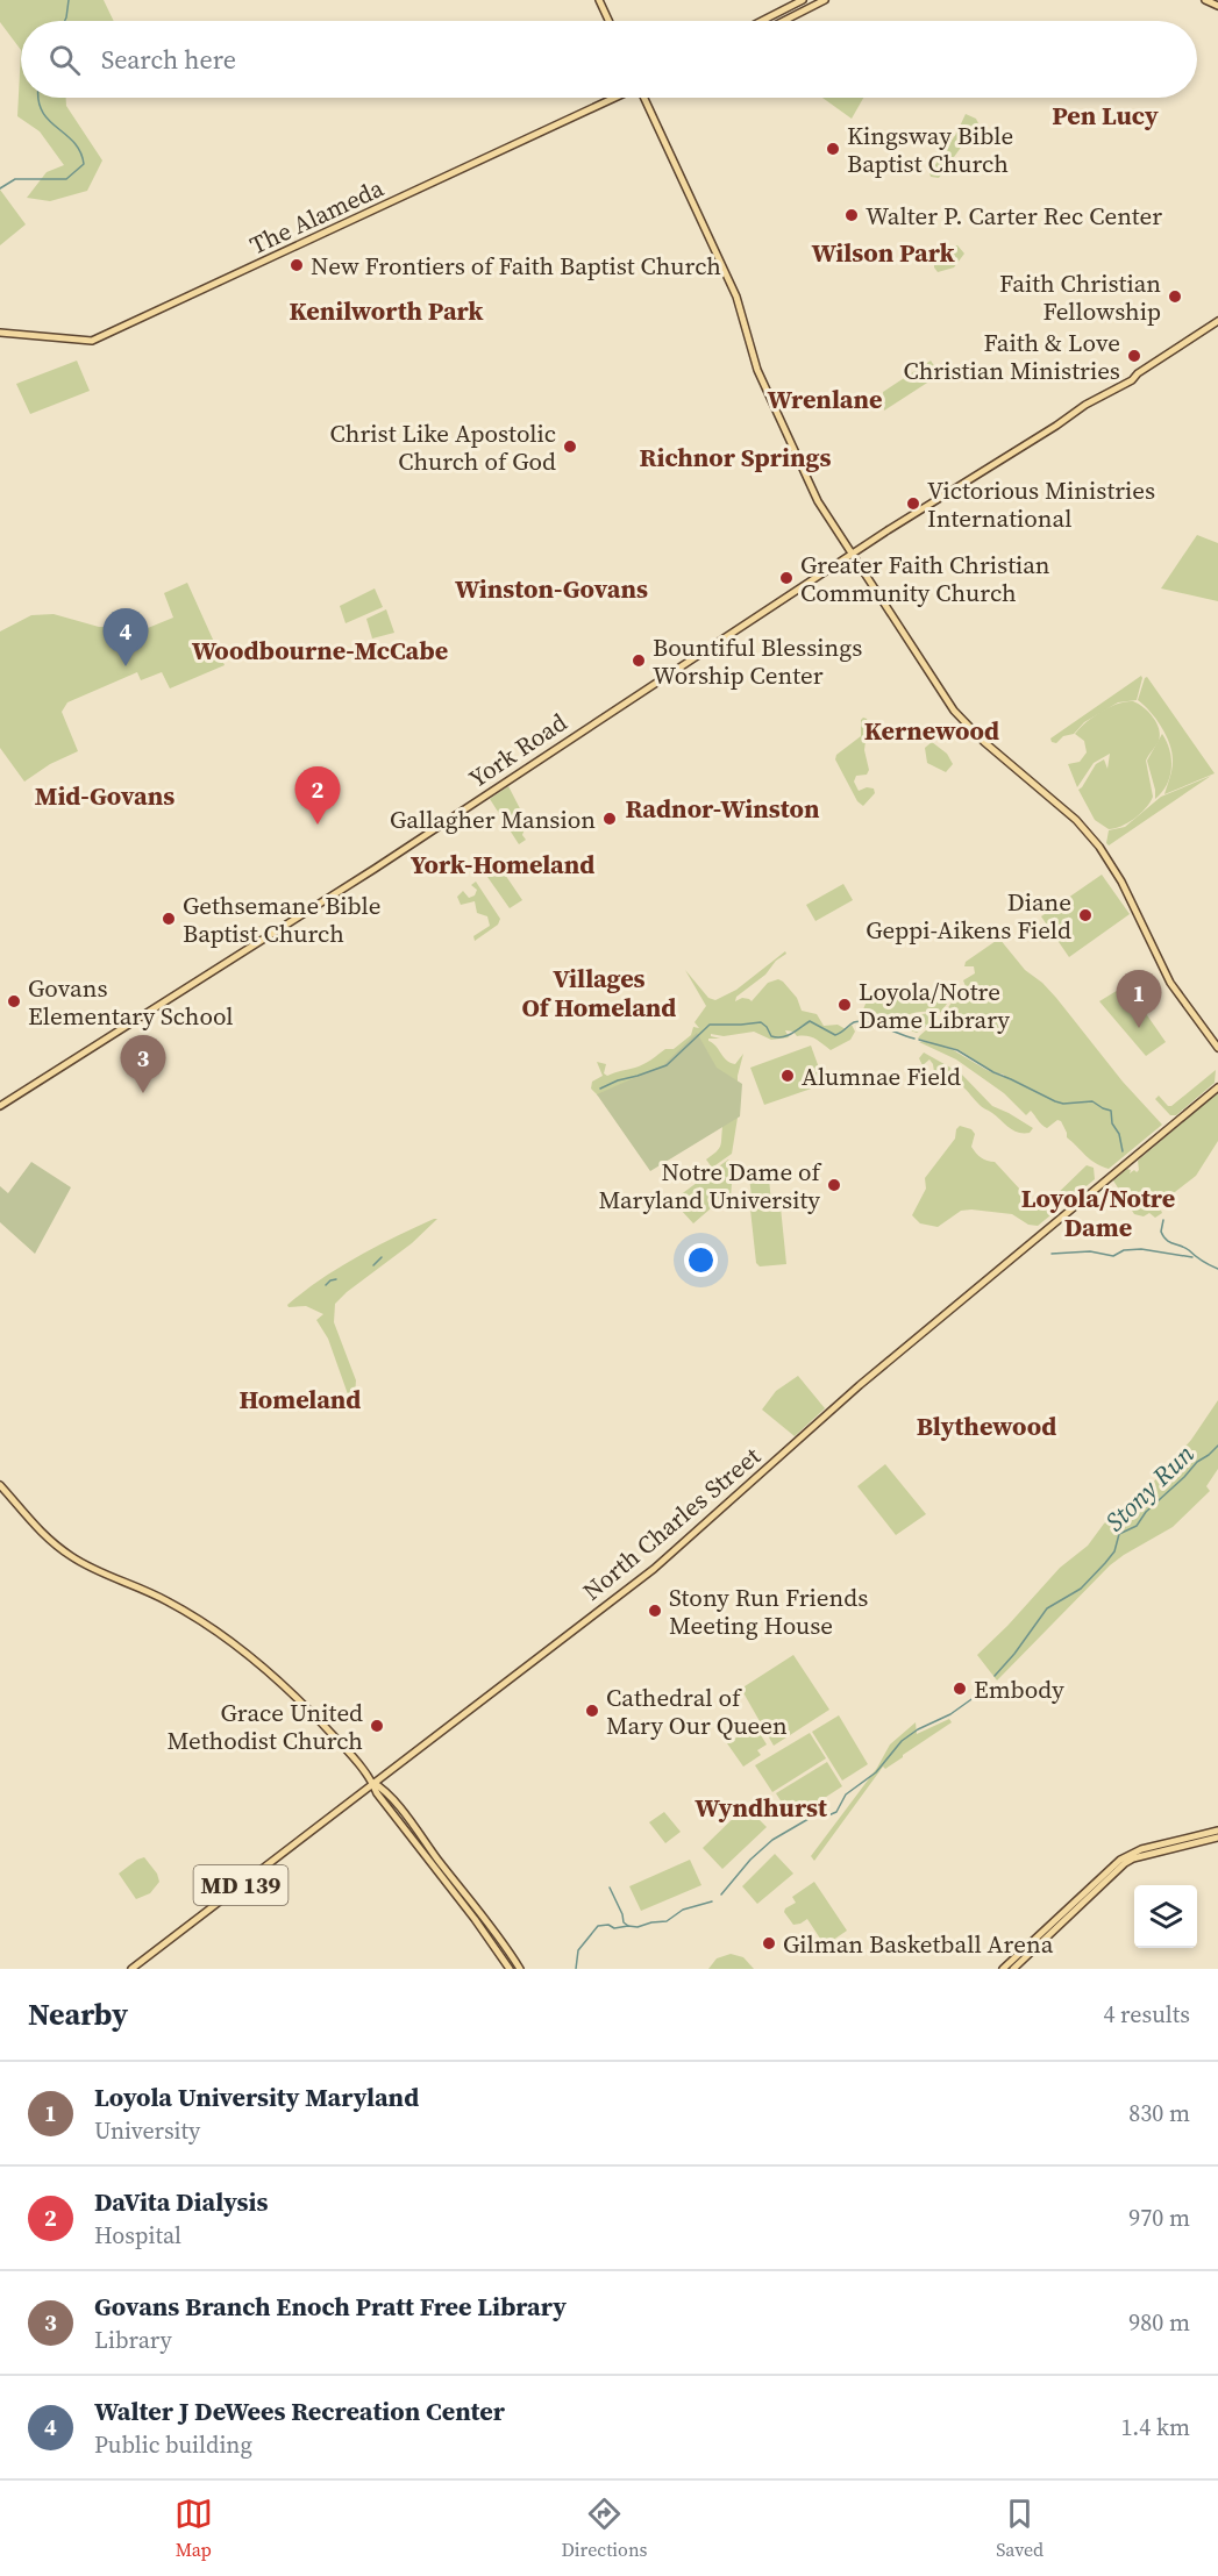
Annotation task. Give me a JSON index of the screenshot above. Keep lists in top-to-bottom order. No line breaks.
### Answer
{"streets":{"main road":["The Alameda","York Road","North Charles Street","MD 139"]},"districts":["Pen Lucy","Wilson Park","Kenilworth Park","Wrenlane","Richnor Springs","Winston-Govans","Woodbourne-McCabe","Kernewood","Mid-Govans","Radnor-Winston","York-Homeland","Villages Of Homeland","Loyola/Notre Dame","Homeland","Blythewood","Wyndhurst"],"water":["Stony Run"],"places":["Kingsway Bible Baptist Church","Walter P. Carter Rec Center","New Frontiers of Faith Baptist Church","Faith Christian Fellowship","Faith & Love Christian Ministries","Christ Like Apostolic Church of God","Victorious Ministries International","Greater Faith Christian Community Church","Bountiful Blessings Worship Center","Gallagher Mansion","Diane Geppi-Aikens Field","Gethsemane Bible Baptist Church","Govans Elementary School","Loyola/Notre Dame Library","Alumnae Field","Notre Dame of Maryland University","Stony Run Friends Meeting House","Embody","Cathedral of Mary Our Queen","Grace United Methodist Church","Gilman Basketball Arena"],"page":{"search":"Search here","pins":["4","2","1","3"],"heading":["Nearby","4 results"],"list":[{"mark":"1","name":"Loyola University Maryland","note":"University","value":"830 m"},{"mark":"2","name":"DaVita Dialysis","note":"Hospital","value":"970 m"},{"mark":"3","name":"Govans Branch Enoch Pratt Free Library","note":"Library","value":"980 m"},{"mark":"4","name":"Walter J DeWees Recreation Center","note":"Public building","value":"1.4 km"}],"nav":["Map","Directions","Saved"]}}
